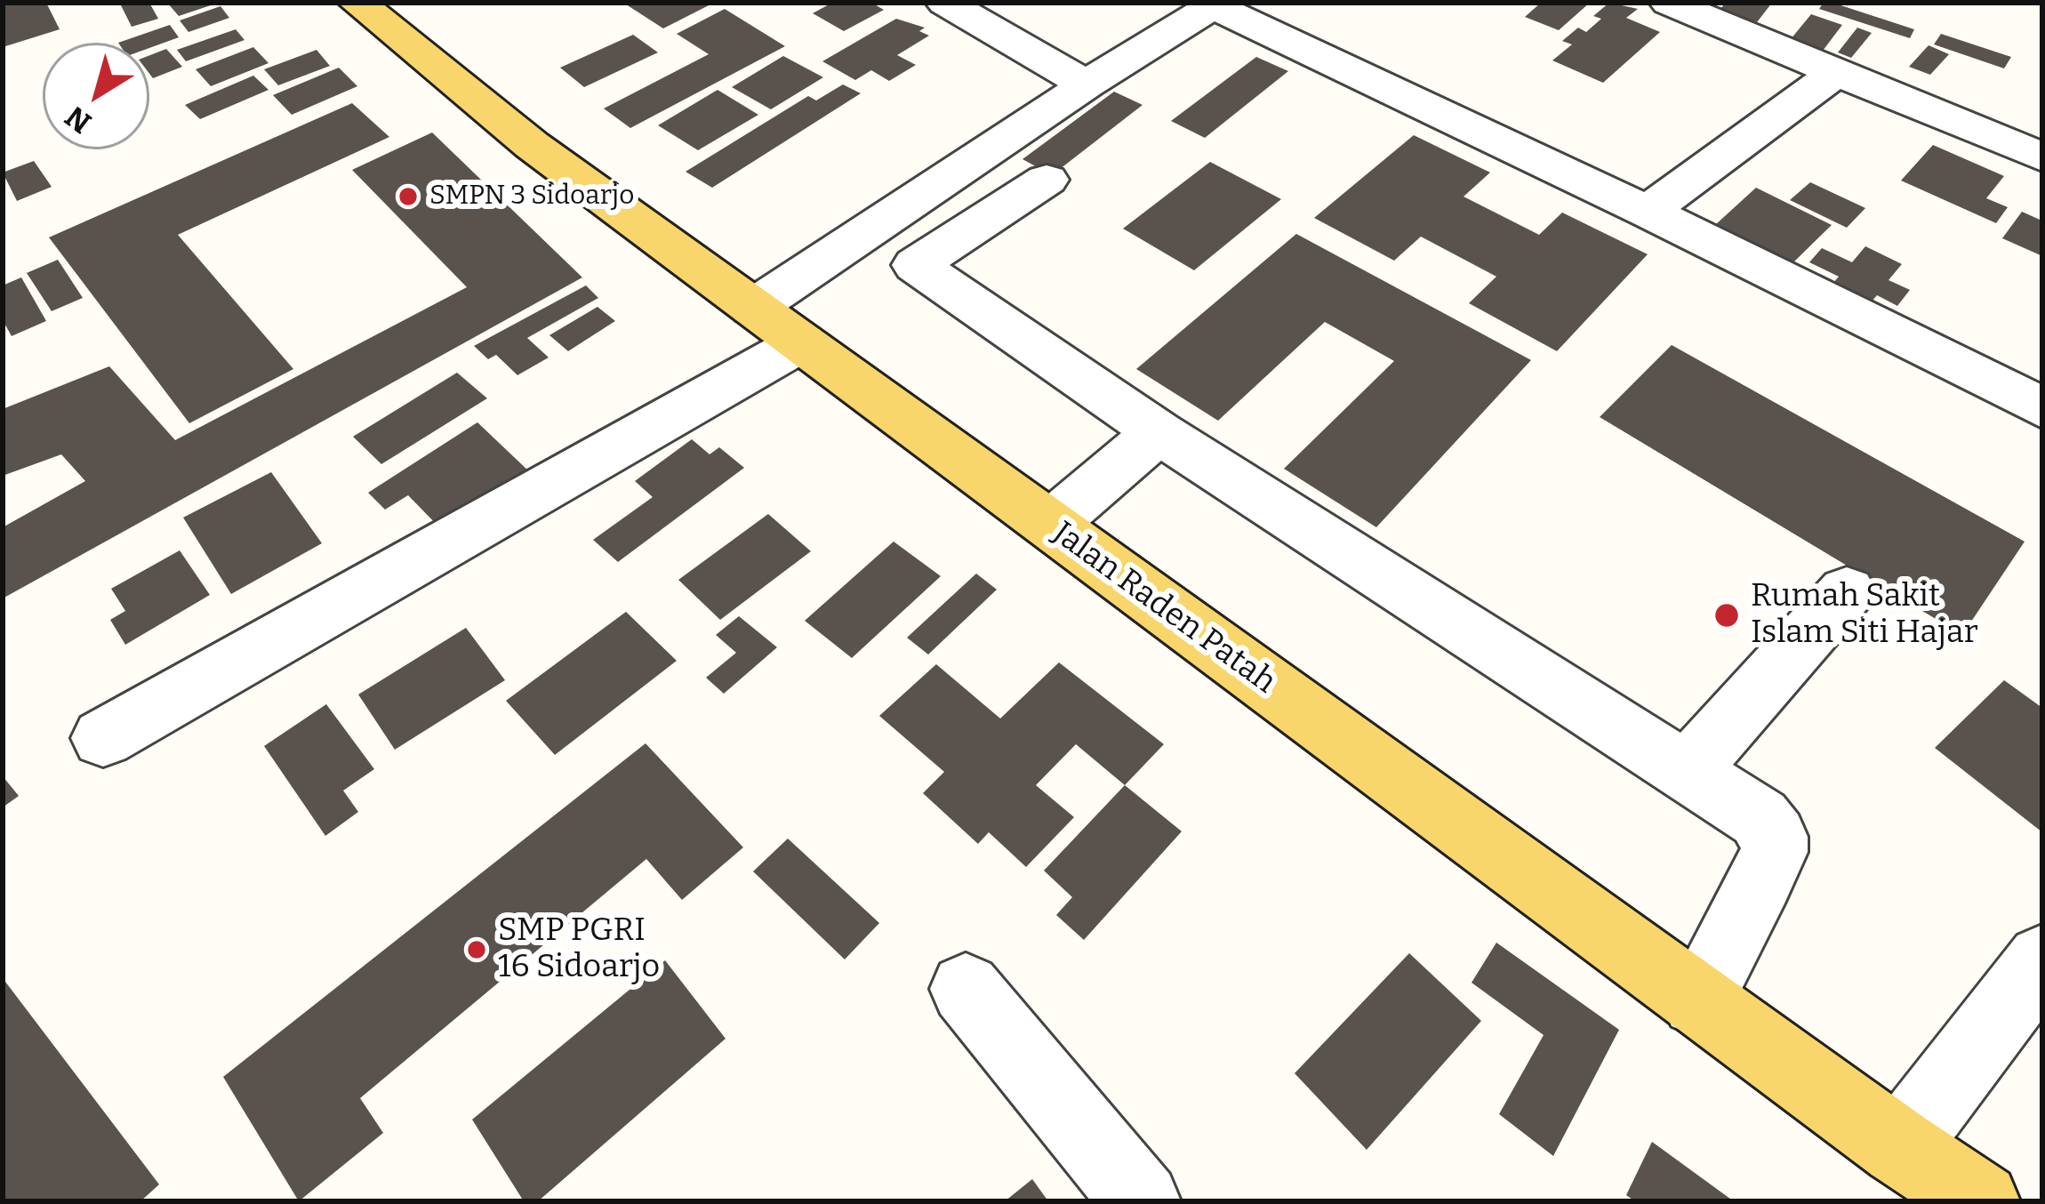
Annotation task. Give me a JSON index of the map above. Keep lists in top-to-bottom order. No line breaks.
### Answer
{"streets":{"main road":["Jalan Raden Patah"]},"places":["SMPN 3 Sidoarjo","Rumah Sakit Islam Siti Hajar","SMP PGRI 16 Sidoarjo"],"north":"bottom left"}
